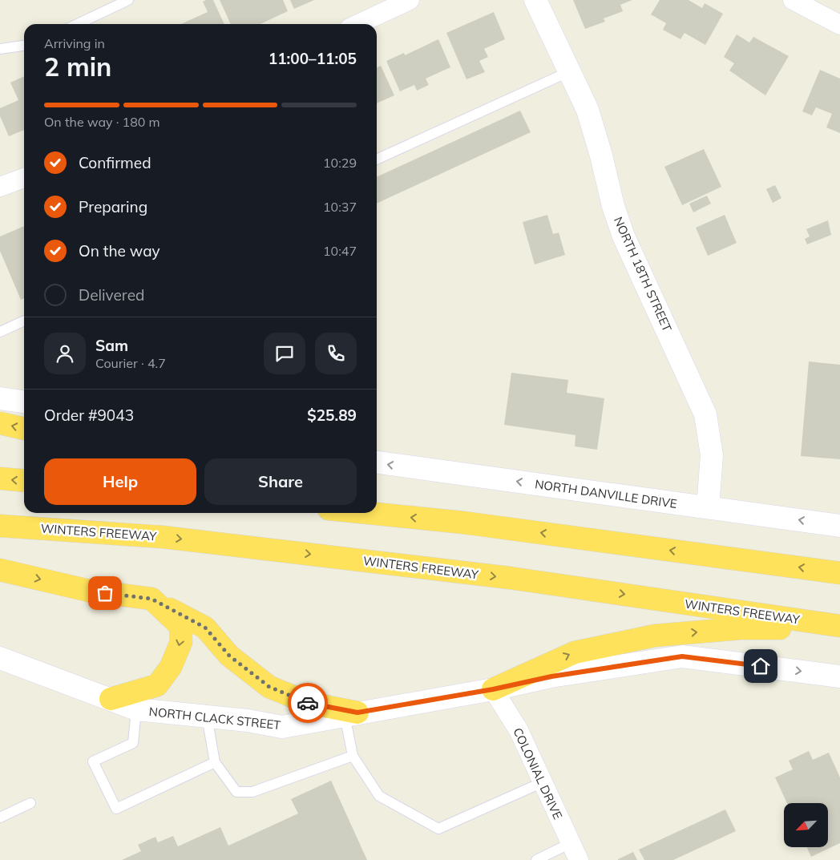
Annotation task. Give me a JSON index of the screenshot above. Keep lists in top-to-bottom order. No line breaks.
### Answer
{"streets":{"highway":["WINTERS FREEWAY"],"main road":["NORTH 18TH STREET","NORTH DANVILLE DRIVE","NORTH CLACK STREET"],"street":["COLONIAL DRIVE"]},"crossings":[["NORTH 18TH STREET","NORTH DANVILLE DRIVE"],["NORTH CLACK STREET","COLONIAL DRIVE"]],"one_way":["NORTH DANVILLE DRIVE","NORTH CLACK STREET"],"north":"bottom left","page":{"heading":["2 min","Arriving in","11:00–11:05"],"panel":["Sam","Courier · 4.7","Order #9043","$25.89"],"bar":"On the way · 180 m","list":[["Confirmed","10:29"],["Preparing","10:37"],["On the way","10:47"],"Delivered"],"buttons":["Help","Share"]}}
